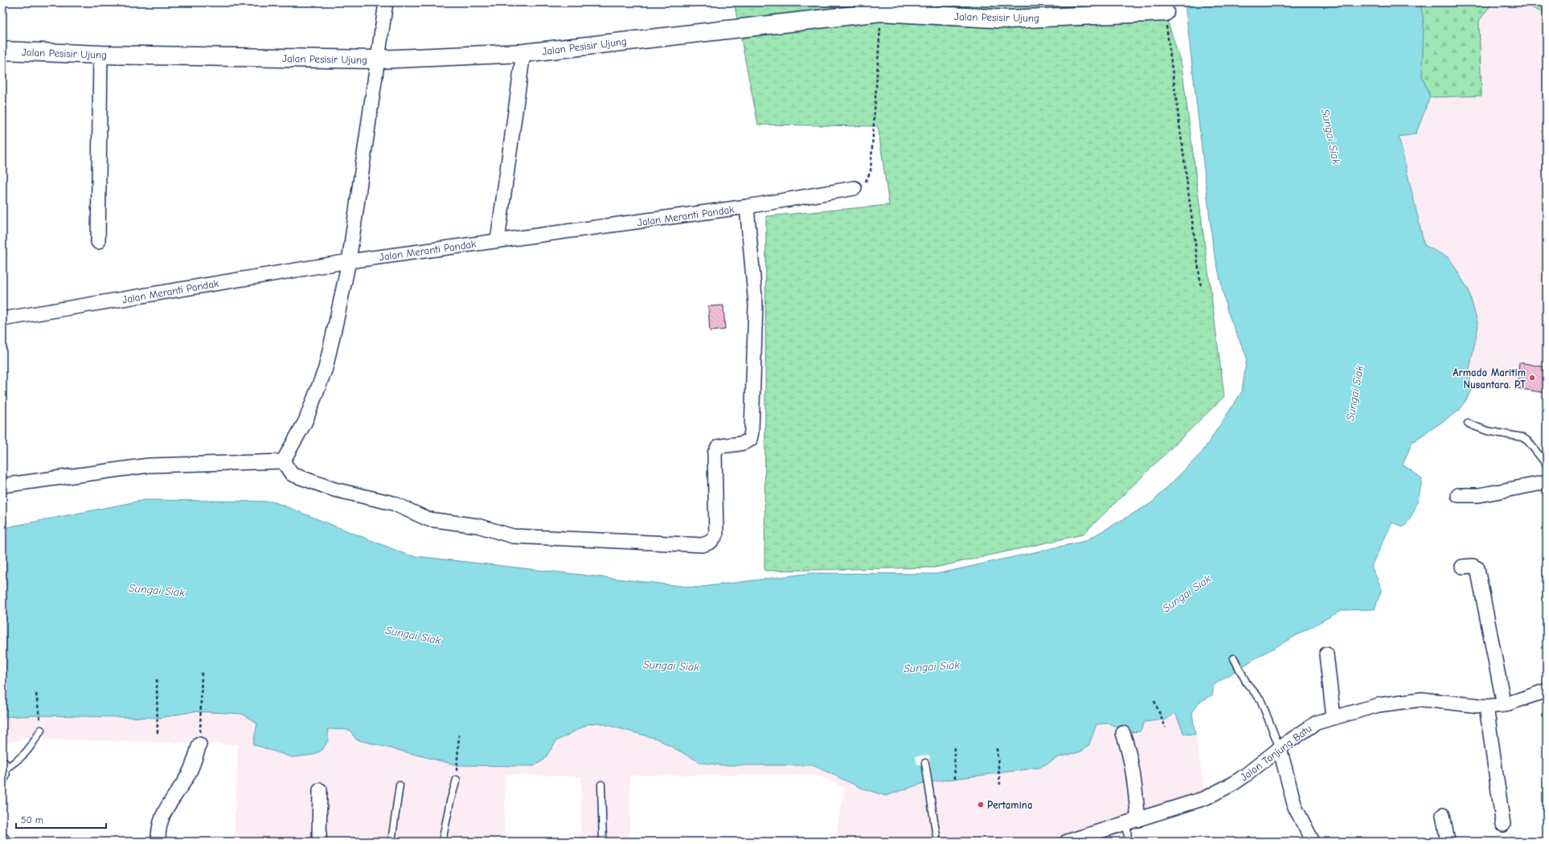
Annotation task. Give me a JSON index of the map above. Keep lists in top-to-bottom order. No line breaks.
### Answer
{"streets":{"street":["Jalan Pesisir Ujung","Jalan Meranti Pandak","Jalan Tanjung Batu"]},"water":["Sungai Siak"],"places":["Armada Maritim Nusantara. PT","Pertamina"],"scale_bar":"50 m"}
